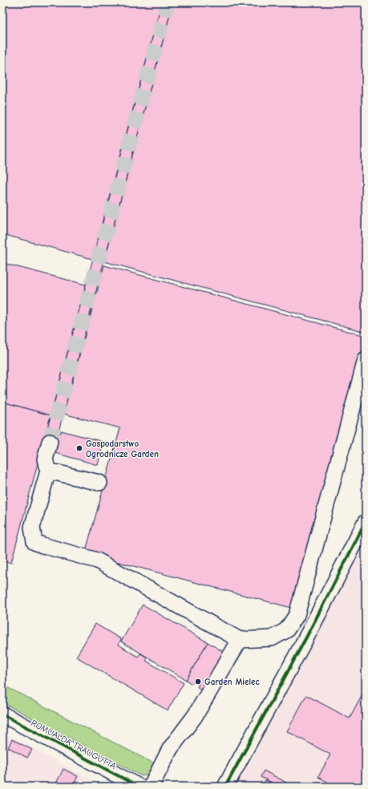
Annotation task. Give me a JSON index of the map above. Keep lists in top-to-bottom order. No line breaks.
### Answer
{"streets":{"street":["ROMUALDA TRAUGUTTA"]},"places":["Gospodarstwo Ogrodnicze Garden","Garden Mielec"]}
